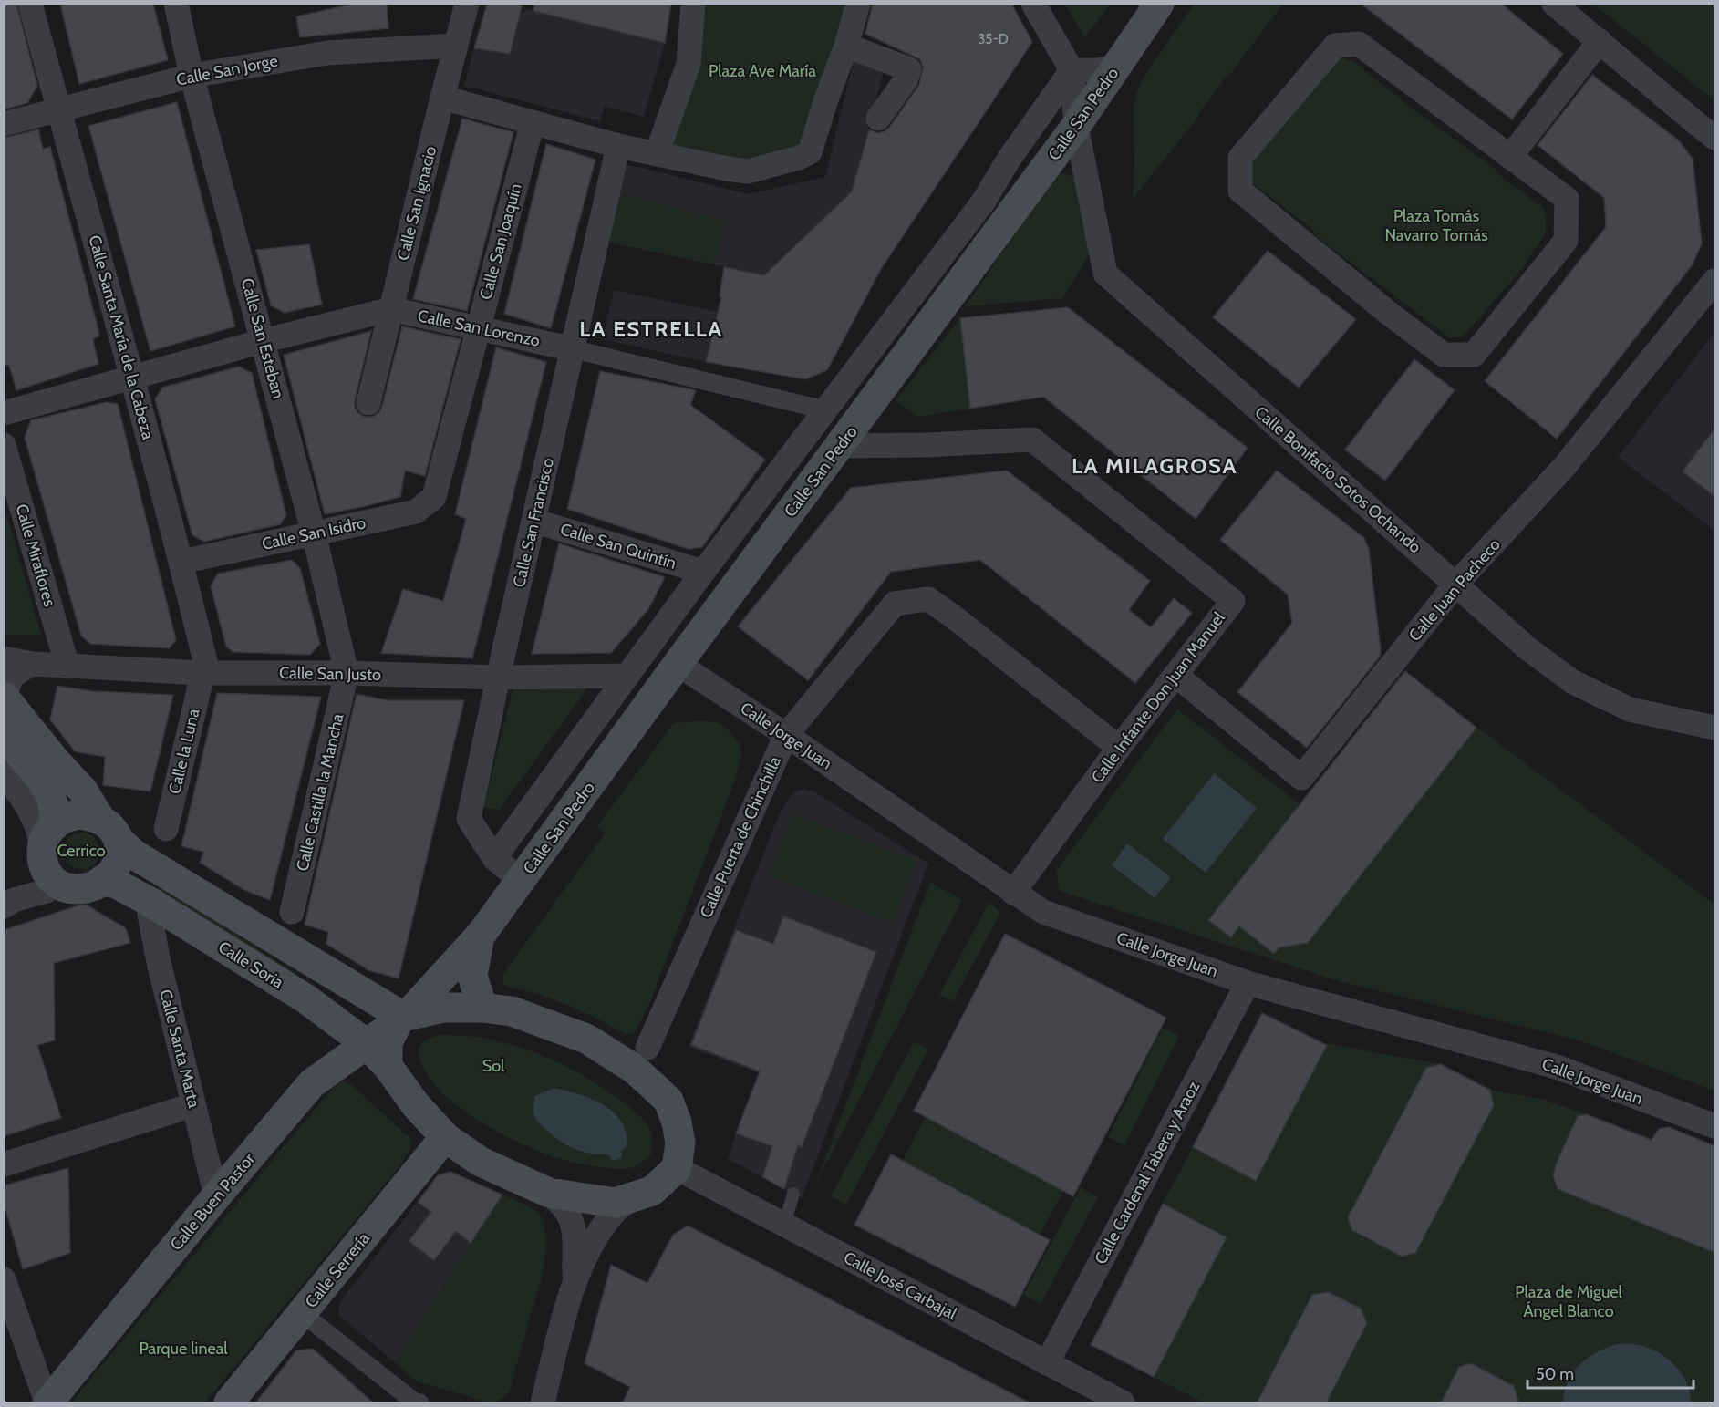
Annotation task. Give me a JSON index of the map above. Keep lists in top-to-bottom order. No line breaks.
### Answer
{"streets":{"main road":["Calle San Pedro","Calle Soria","Calle Buen Pastor","Calle Serrería"],"street":["Calle San Jorge","Calle San Ignacio","Calle San Joaquín","Calle San Lorenzo","Calle Santa María de la Cabeza","Calle San Esteban","Calle Bonifacio Sotos Ochando","Calle San Francisco","Calle San Isidro","Calle San Quintín","Calle Miraflores","Calle Juan Pacheco","Calle San Justo","Calle Infante Don Juan Manuel","Calle Jorge Juan","Calle la Luna","Calle Castilla la Mancha","Calle Puerta de Chinchilla","Calle Santa Marta","Calle Cardenal Tabera y Araoz","Calle José Carbajal"]},"crossings":[["Calle San Jorge","Calle San Ignacio"],["Calle San Jorge","Calle Santa María de la Cabeza"],["Calle San Jorge","Calle San Esteban"],["Calle San Pedro","Calle San Lorenzo"],["Calle San Pedro","Calle Bonifacio Sotos Ochando"],["Calle San Pedro","Calle San Francisco"],["Calle San Pedro","Calle San Quintín"],["Calle San Pedro","Calle San Justo"],["Calle San Pedro","Calle Infante Don Juan Manuel"],["Calle San Pedro","Calle Jorge Juan"],["Calle San Pedro","Calle Soria"],["Calle San Pedro","Calle Buen Pastor"],["Calle San Ignacio","Calle San Lorenzo"],["Calle San Joaquín","Calle San Lorenzo"],["Calle San Joaquín","Calle San Isidro"],["Calle San Lorenzo","Calle Santa María de la Cabeza"],["Calle San Lorenzo","Calle San Esteban"],["Calle San Lorenzo","Calle San Francisco"],["Calle Santa María de la Cabeza","Calle San Isidro"],["Calle Santa María de la Cabeza","Calle San Justo"],["Calle Santa María de la Cabeza","Calle la Luna"],["Calle San Esteban","Calle San Isidro"],["Calle San Esteban","Calle San Justo"],["Calle San Esteban","Calle Castilla la Mancha"],["Calle Bonifacio Sotos Ochando","Calle Juan Pacheco"],["Calle San Francisco","Calle San Quintín"],["Calle San Francisco","Calle San Justo"],["Calle Miraflores","Calle San Justo"],["Calle Juan Pacheco","Calle Infante Don Juan Manuel"],["Calle San Justo","Calle la Luna"],["Calle San Justo","Calle Castilla la Mancha"],["Calle Infante Don Juan Manuel","Calle Jorge Juan"],["Calle Infante Don Juan Manuel","Calle Puerta de Chinchilla"],["Calle Jorge Juan","Calle Puerta de Chinchilla"],["Calle Jorge Juan","Calle Cardenal Tabera y Araoz"],["Calle Soria","Calle Santa Marta"],["Calle Soria","Calle Buen Pastor"],["Calle Soria","Calle Serrería"],["Calle Soria","Calle José Carbajal"],["Calle Santa Marta","Calle Buen Pastor"],["Calle Cardenal Tabera y Araoz","Calle José Carbajal"]],"districts":["LA ESTRELLA","LA MILAGROSA"],"parks":["Plaza Ave María","Plaza Tomás Navarro Tomás","Cerrico","Sol","Plaza de Miguel Ángel Blanco","Parque lineal"],"house_numbers":["35-D"],"scale_bar":"50 m"}
